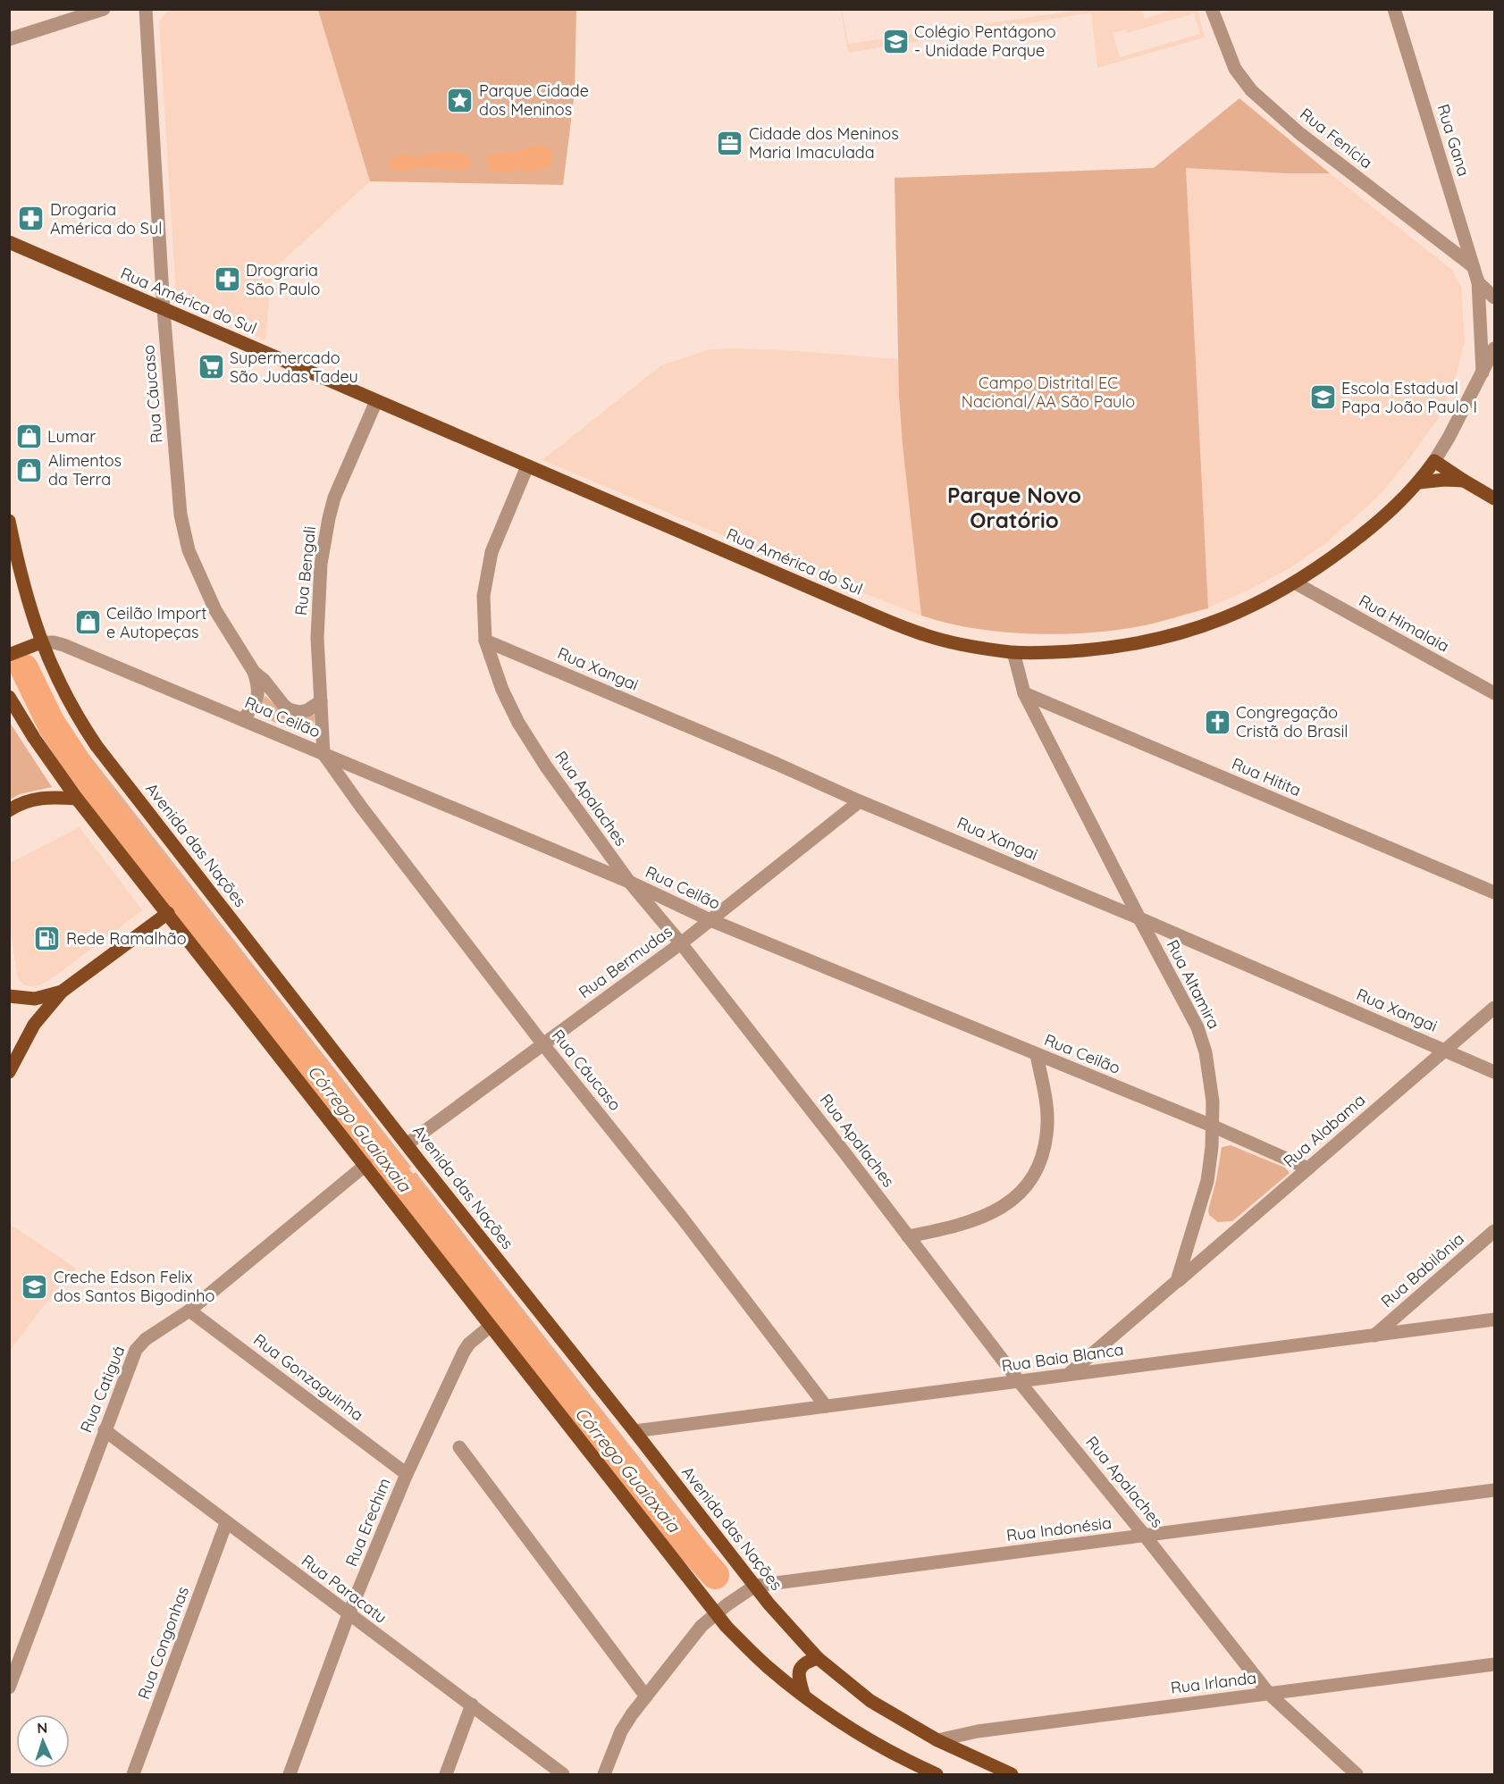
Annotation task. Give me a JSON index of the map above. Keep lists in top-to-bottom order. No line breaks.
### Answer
{"streets":{"main road":["Rua América do Sul","Avenida das Nações"],"street":["Rua Fenícia","Rua Gana","Rua Cáucaso","Rua Bengali","Rua Himalaia","Rua Xangai","Rua Ceilão","Rua Hitita","Rua Apalaches","Rua Bermudas","Rua Altamira","Rua Alabama","Rua Babilônia","Rua Baia Blanca","Rua Gonzaguinha","Rua Catiguá","Rua Erechim","Rua Indonésia","Rua Paracatu","Rua Congonhas","Rua Irlanda"]},"crossings":[["Rua Fenícia","Rua Gana"],["Rua Gana","Rua América do Sul"],["Rua América do Sul","Rua Cáucaso"],["Rua América do Sul","Rua Bengali"],["Rua América do Sul","Rua Himalaia"],["Rua América do Sul","Rua Apalaches"],["Rua América do Sul","Rua Altamira"],["Rua Cáucaso","Rua Bengali"],["Rua Cáucaso","Rua Ceilão"],["Rua Cáucaso","Rua Bermudas"],["Rua Cáucaso","Rua Baia Blanca"],["Rua Bengali","Rua Ceilão"],["Rua Xangai","Rua Apalaches"],["Rua Xangai","Rua Bermudas"],["Rua Xangai","Rua Altamira"],["Rua Xangai","Rua Alabama"],["Rua Ceilão","Rua Apalaches"],["Rua Ceilão","Avenida das Nações"],["Rua Ceilão","Rua Bermudas"],["Rua Ceilão","Rua Altamira"],["Rua Ceilão","Rua Alabama"],["Rua Hitita","Rua Altamira"],["Rua Apalaches","Rua Bermudas"],["Rua Apalaches","Rua Baia Blanca"],["Rua Apalaches","Rua Indonésia"],["Rua Apalaches","Rua Irlanda"],["Avenida das Nações","Rua Bermudas"],["Avenida das Nações","Rua Baia Blanca"],["Avenida das Nações","Rua Indonésia"],["Avenida das Nações","Rua Irlanda"],["Rua Altamira","Rua Alabama"],["Rua Babilônia","Rua Baia Blanca"],["Rua Gonzaguinha","Rua Catiguá"],["Rua Gonzaguinha","Rua Erechim"],["Rua Catiguá","Rua Paracatu"],["Rua Erechim","Rua Paracatu"],["Rua Paracatu","Rua Congonhas"]],"districts":["Parque Novo Oratório"],"water":["Córrego Guaiaxaia"],"parks":["Campo Distrital EC Nacional/AA São Paulo"],"places":{"school or university":["Colégio Pentágono - Unidade Parque","Escola Estadual Papa João Paulo I","Creche Edson Felix dos Santos Bigodinho"],"place":["Parque Cidade dos Meninos"],"office":["Cidade dos Meninos Maria Imaculada"],"pharmacy":["Drogaria América do Sul","Drograria São Paulo"],"supermarket":["Supermercado São Judas Tadeu"],"shop":["Lumar","Alimentos da Terra","Ceilão Import e Autopeças"],"church":["Congregação Cristã do Brasil"],"fuel station":["Rede Ramalhão"]},"north":"top"}
